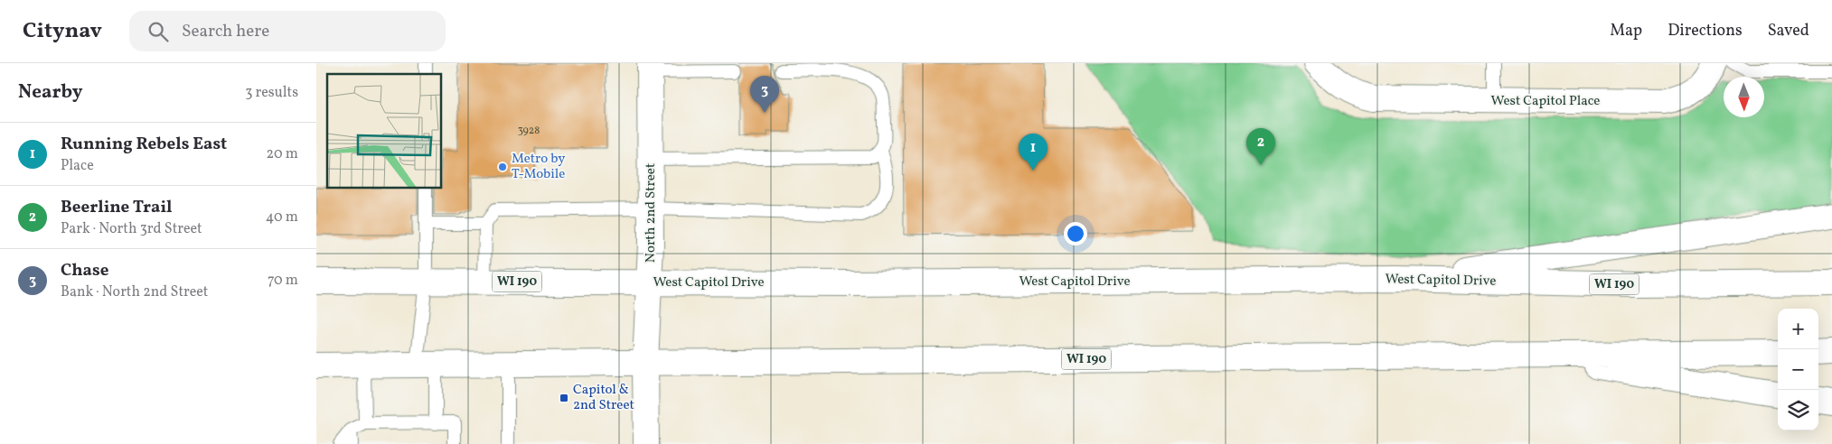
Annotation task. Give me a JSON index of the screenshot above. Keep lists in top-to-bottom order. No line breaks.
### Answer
{"streets":{"main road":["West Capitol Place","North 2nd Street","West Capitol Drive","WI 190"]},"crossings":[["North 2nd Street","West Capitol Drive"],["North 2nd Street","WI 190"]],"places":{"other":["Metro by T-Mobile"],"transit":["Capitol & 2nd Street"]},"house_numbers":["3928"],"north":"bottom","page":{"header":"Citynav","search":"Search here","nav":["Map","Directions","Saved"],"heading":["Nearby","3 results"],"pins":["3","2","1"],"list":[{"mark":"1","name":"Running Rebels East","note":"Place","value":"20 m"},{"mark":"2","name":"Beerline Trail","note":"Park · North 3rd Street","value":"40 m"},{"mark":"3","name":"Chase","note":"Bank · North 2nd Street","value":"70 m"}],"map_buttons":["+","−"]}}
